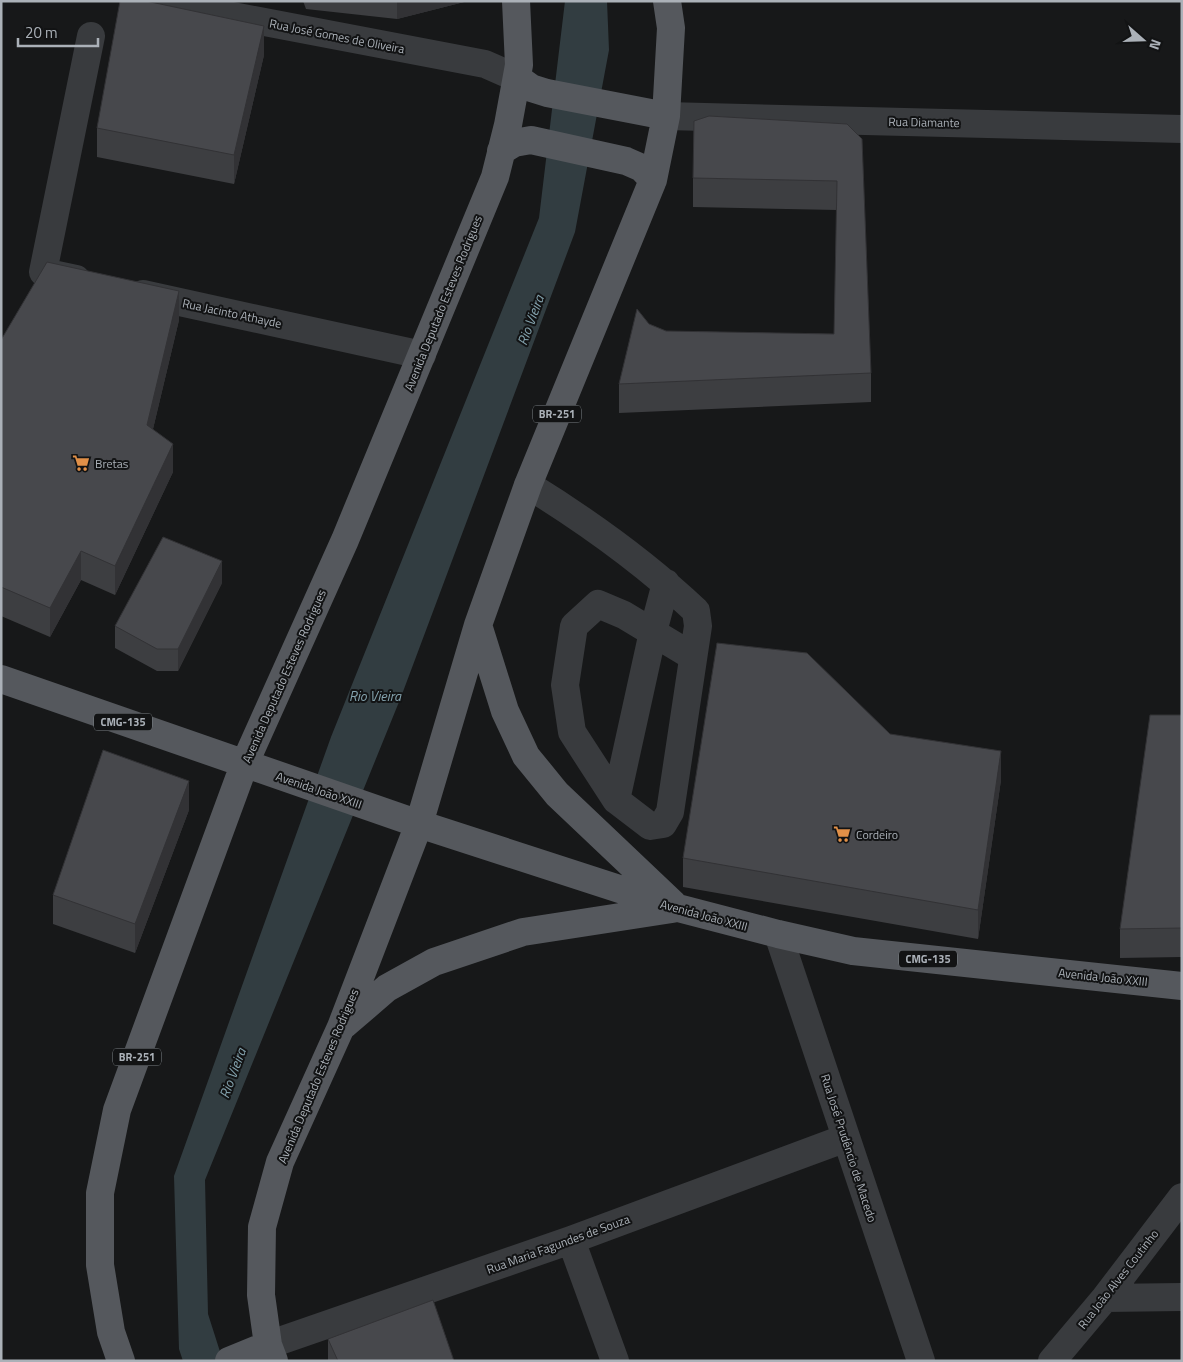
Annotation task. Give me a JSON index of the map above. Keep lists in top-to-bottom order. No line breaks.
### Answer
{"streets":{"main road":["Avenida Deputado Esteves Rodrigues","BR-251","CMG-135","Avenida João XXIII"],"street":["Rua José Gomes de Oliveira","Rua Diamante","Rua Jacinto Athayde","Rua José Prudêncio de Macedo","Rua Maria Fagundes de Souza","Rua João Alves Coutinho"]},"crossings":[["Rua José Gomes de Oliveira","Avenida Deputado Esteves Rodrigues"],["Rua Diamante","Avenida Deputado Esteves Rodrigues"],["Avenida Deputado Esteves Rodrigues","Rua Jacinto Athayde"],["Avenida Deputado Esteves Rodrigues","CMG-135"],["Avenida Deputado Esteves Rodrigues","Avenida João XXIII"],["Avenida Deputado Esteves Rodrigues","Rua Maria Fagundes de Souza"],["CMG-135","Avenida João XXIII"],["Avenida João XXIII","Rua José Prudêncio de Macedo"],["Rua José Prudêncio de Macedo","Rua Maria Fagundes de Souza"]],"water":["Rio Vieira"],"places":{"supermarket":["Bretas","Cordeiro"]},"scale_bar":"20 m","north":"right"}
